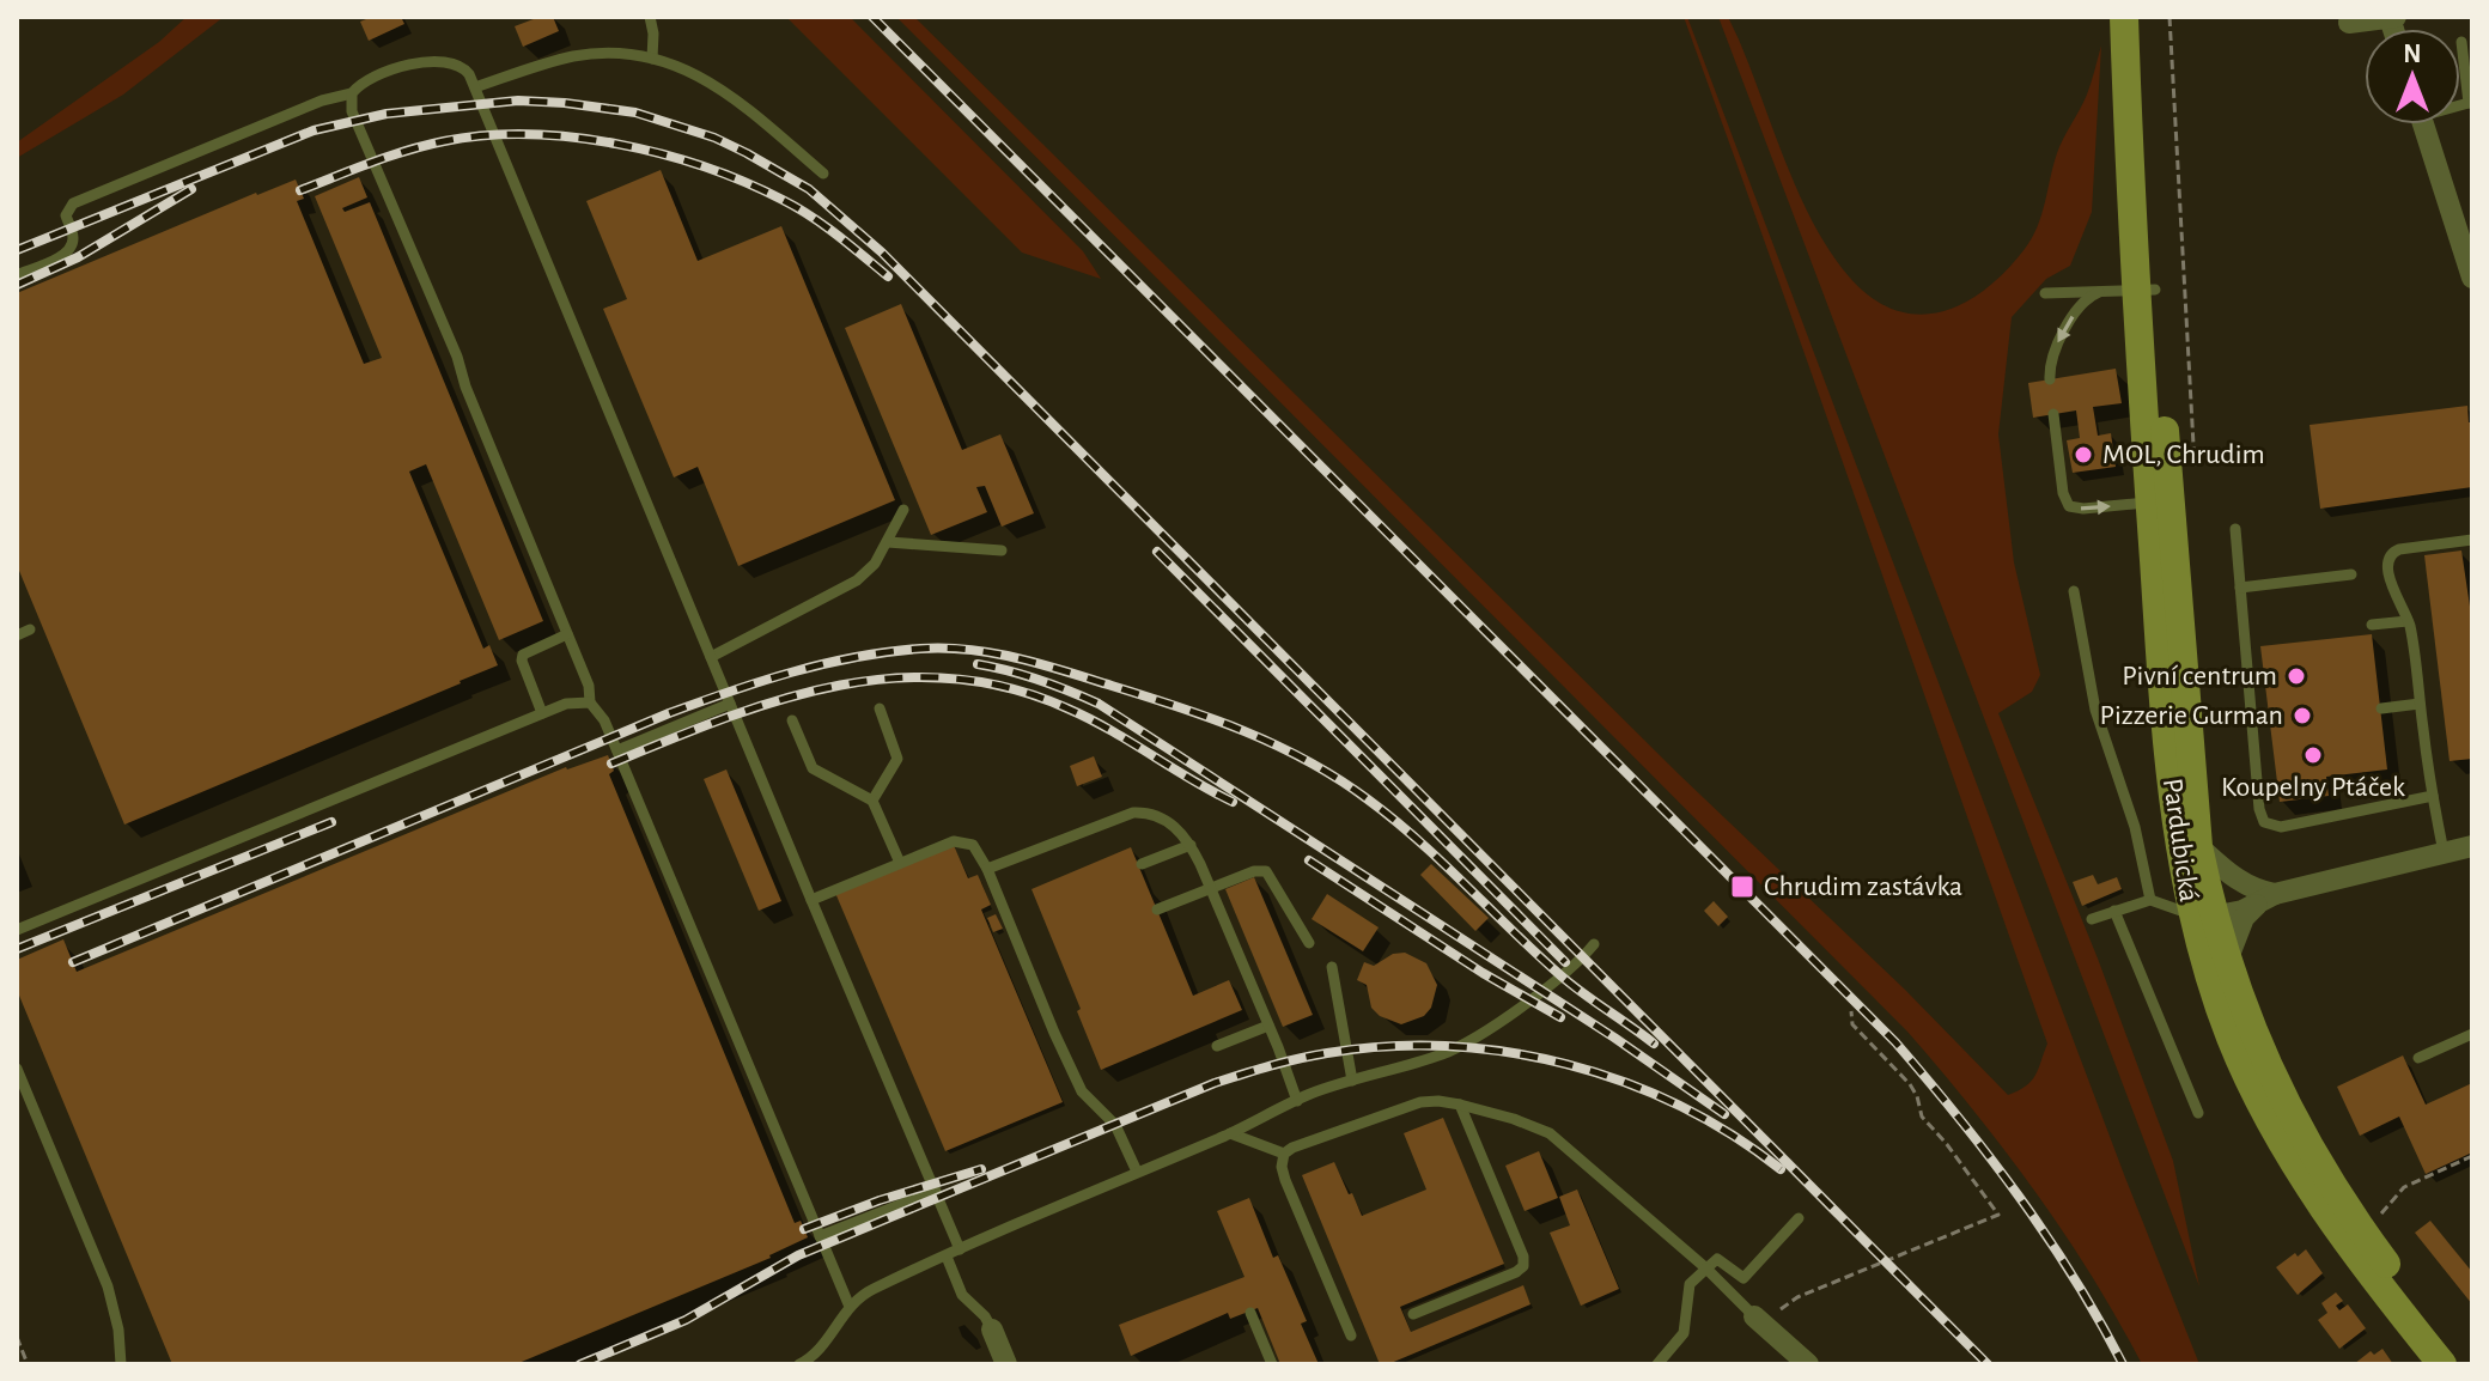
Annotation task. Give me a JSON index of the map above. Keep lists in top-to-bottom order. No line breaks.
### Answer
{"streets":{"main road":["Pardubická"]},"places":{"other":["MOL, Chrudim","Pivní centrum","Pizzerie Gurman","Koupelny Ptáček"],"transit":["Chrudim zastávka"]},"north":"top"}
